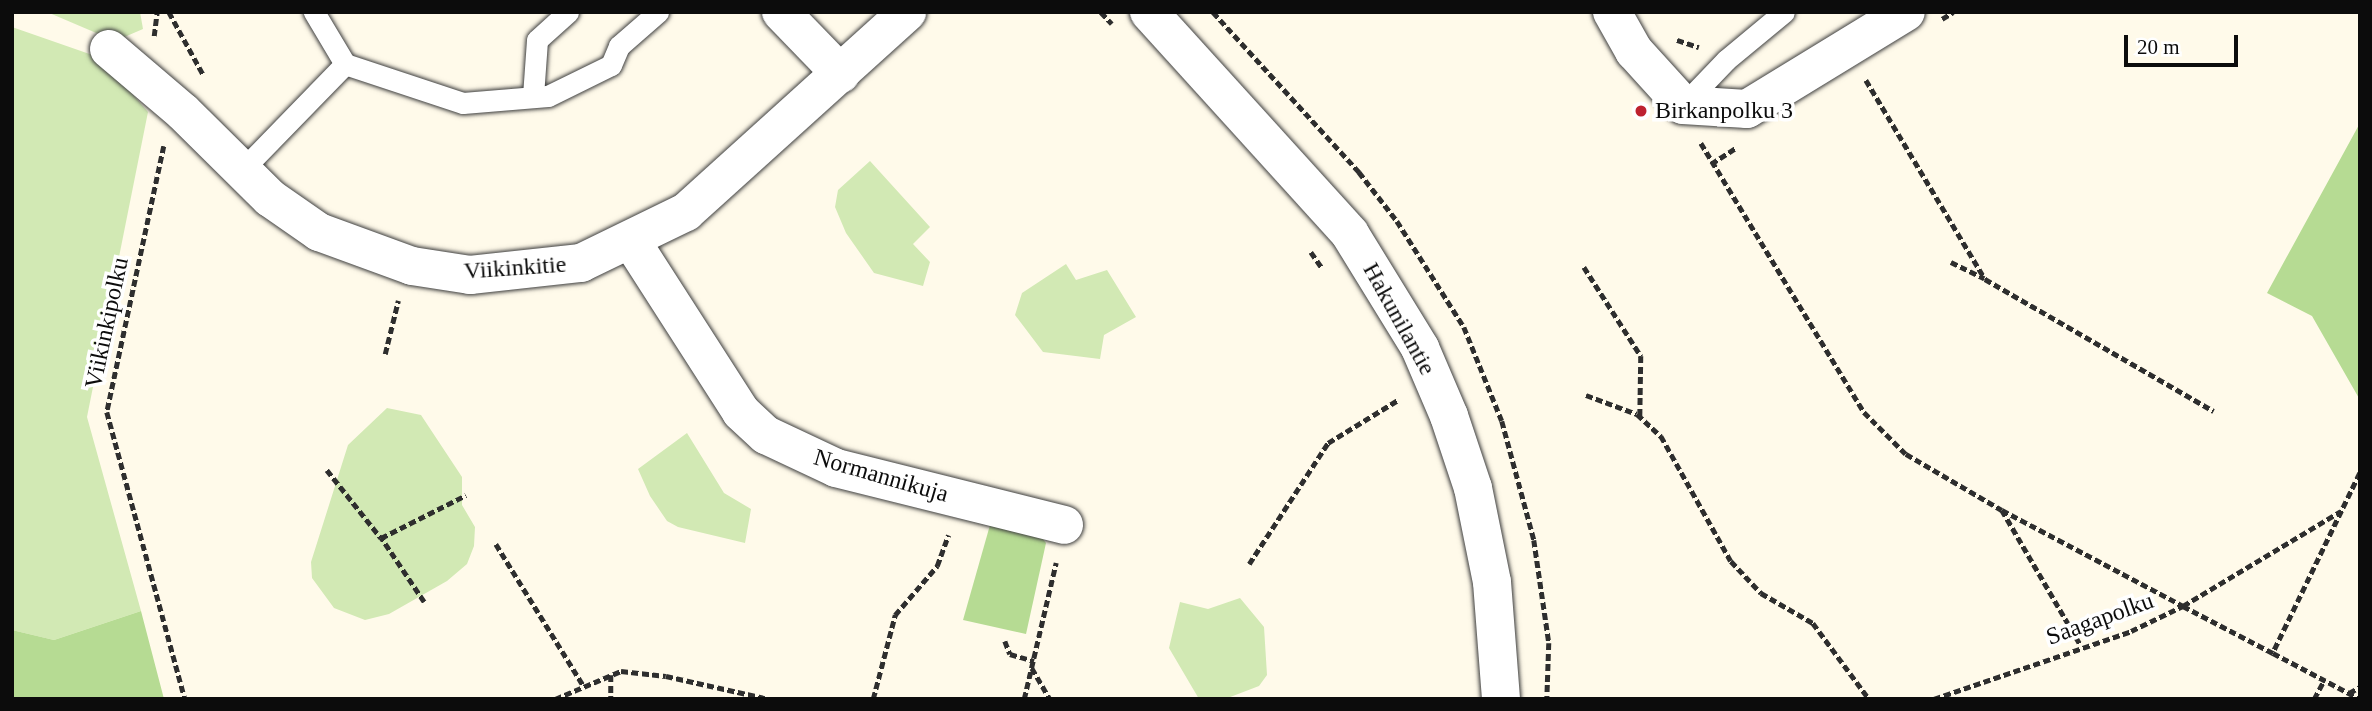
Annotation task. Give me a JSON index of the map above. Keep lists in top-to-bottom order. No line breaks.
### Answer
{"streets":{"street":["Viikinkitie","Hakunilantie","Normannikuja"],"path":["Viikinkipolku","Saagapolku"]},"crossings":[["Viikinkitie","Viikinkipolku"],["Viikinkitie","Normannikuja"]],"places":["Birkanpolku 3"],"scale_bar":"20 m"}
